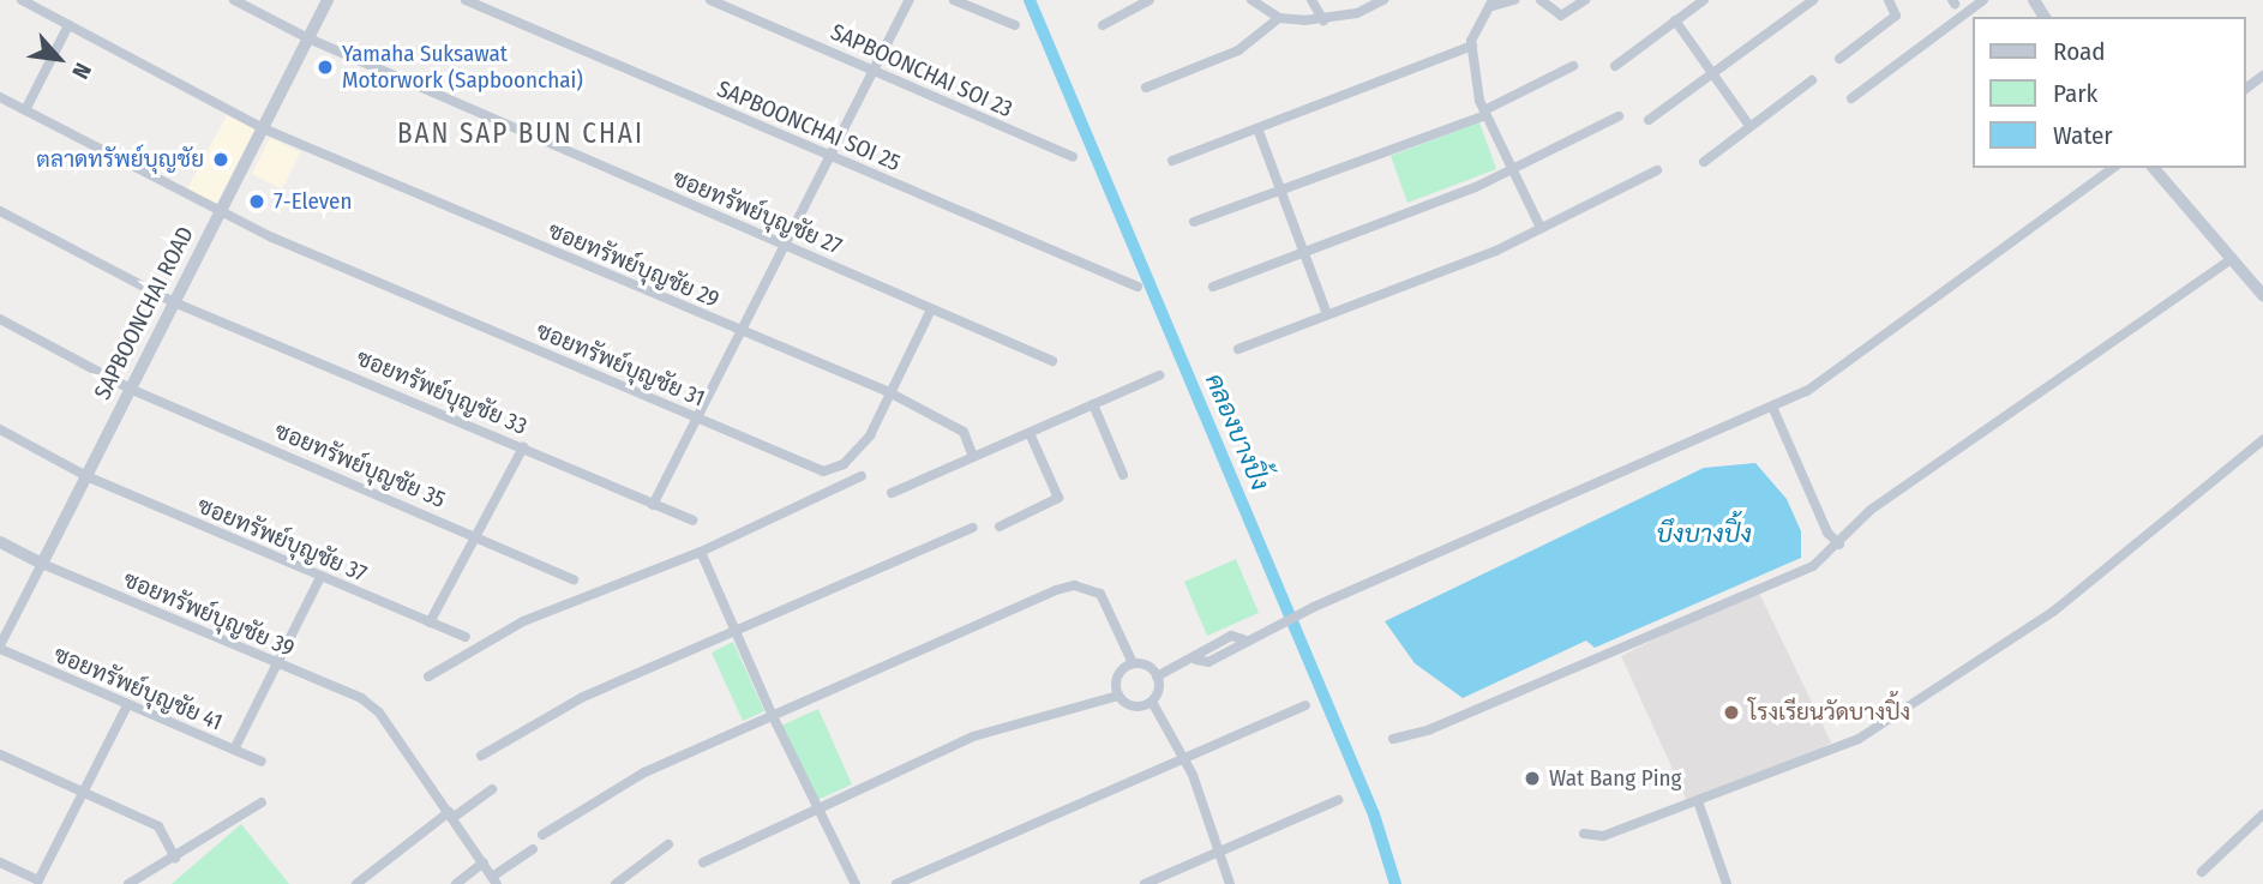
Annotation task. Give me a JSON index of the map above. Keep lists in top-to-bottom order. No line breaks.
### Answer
{"streets":{"street":["SAPBOONCHAI SOI 23","SAPBOONCHAI SOI 25","ซอยทรัพย์บุญชัย 27","ซอยทรัพย์บุญชัย 29","SAPBOONCHAI ROAD","ซอยทรัพย์บุญชัย 31","ซอยทรัพย์บุญชัย 33","ซอยทรัพย์บุญชัย 35","ซอยทรัพย์บุญชัย 37","ซอยทรัพย์บุญชัย 39","ซอยทรัพย์บุญชัย 41"]},"crossings":[["ซอยทรัพย์บุญชัย 27","SAPBOONCHAI ROAD"],["ซอยทรัพย์บุญชัย 27","ซอยทรัพย์บุญชัย 31"],["ซอยทรัพย์บุญชัย 29","SAPBOONCHAI ROAD"],["ซอยทรัพย์บุญชัย 29","ซอยทรัพย์บุญชัย 31"],["SAPBOONCHAI ROAD","ซอยทรัพย์บุญชัย 31"],["SAPBOONCHAI ROAD","ซอยทรัพย์บุญชัย 33"],["SAPBOONCHAI ROAD","ซอยทรัพย์บุญชัย 35"],["SAPBOONCHAI ROAD","ซอยทรัพย์บุญชัย 37"],["SAPBOONCHAI ROAD","ซอยทรัพย์บุญชัย 39"],["SAPBOONCHAI ROAD","ซอยทรัพย์บุญชัย 41"]],"districts":["BAN SAP BUN CHAI"],"water":["คลองบางปิ้ง","บึงบางปิ้ง"],"places":["Yamaha Suksawat Motorwork (Sapboonchai)","ตลาดทรัพย์บุญชัย","7-Eleven","โรงเรียนวัดบางปิ้ง","Wat Bang Ping"],"legend":["Road","Park","Water"],"north":"bottom right"}
